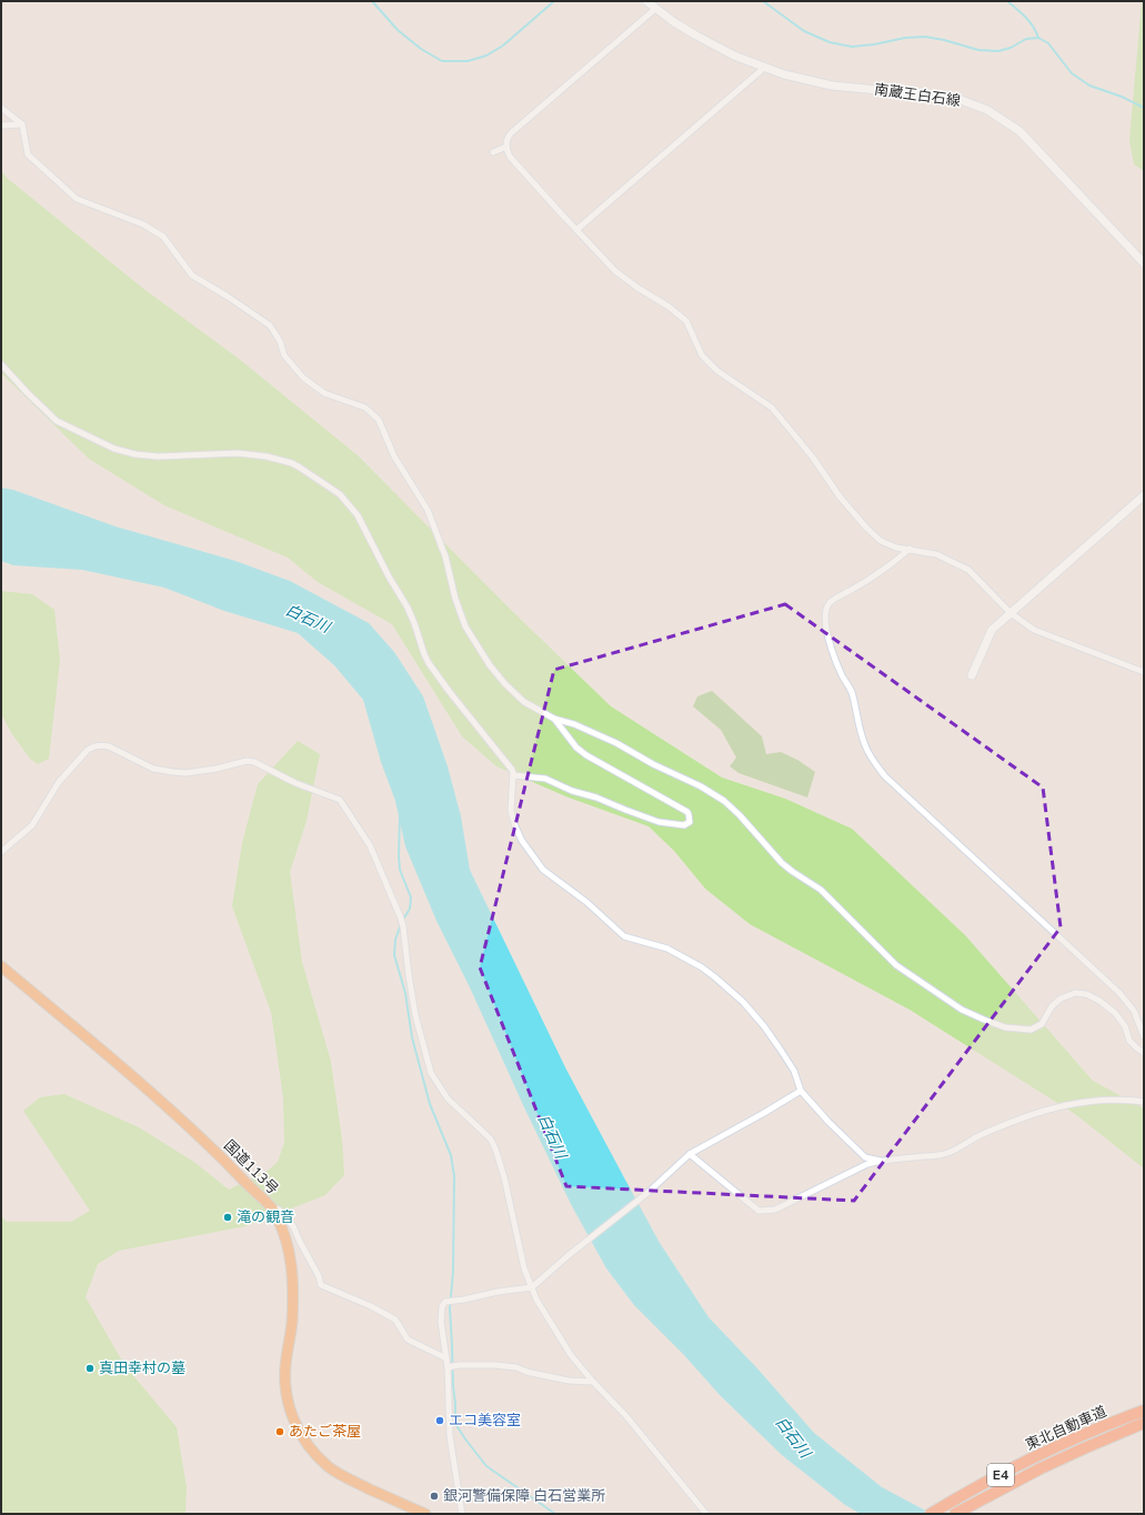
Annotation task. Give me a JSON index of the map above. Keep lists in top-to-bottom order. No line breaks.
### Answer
{"streets":{"highway":["国道113号","東北自動車道","E4"],"main road":["南蔵王白石線"]},"water":["白石川"],"places":["滝の観音","真田幸村の墓","エコ美容室","あたご茶屋","銀河警備保障 白石営業所"]}
